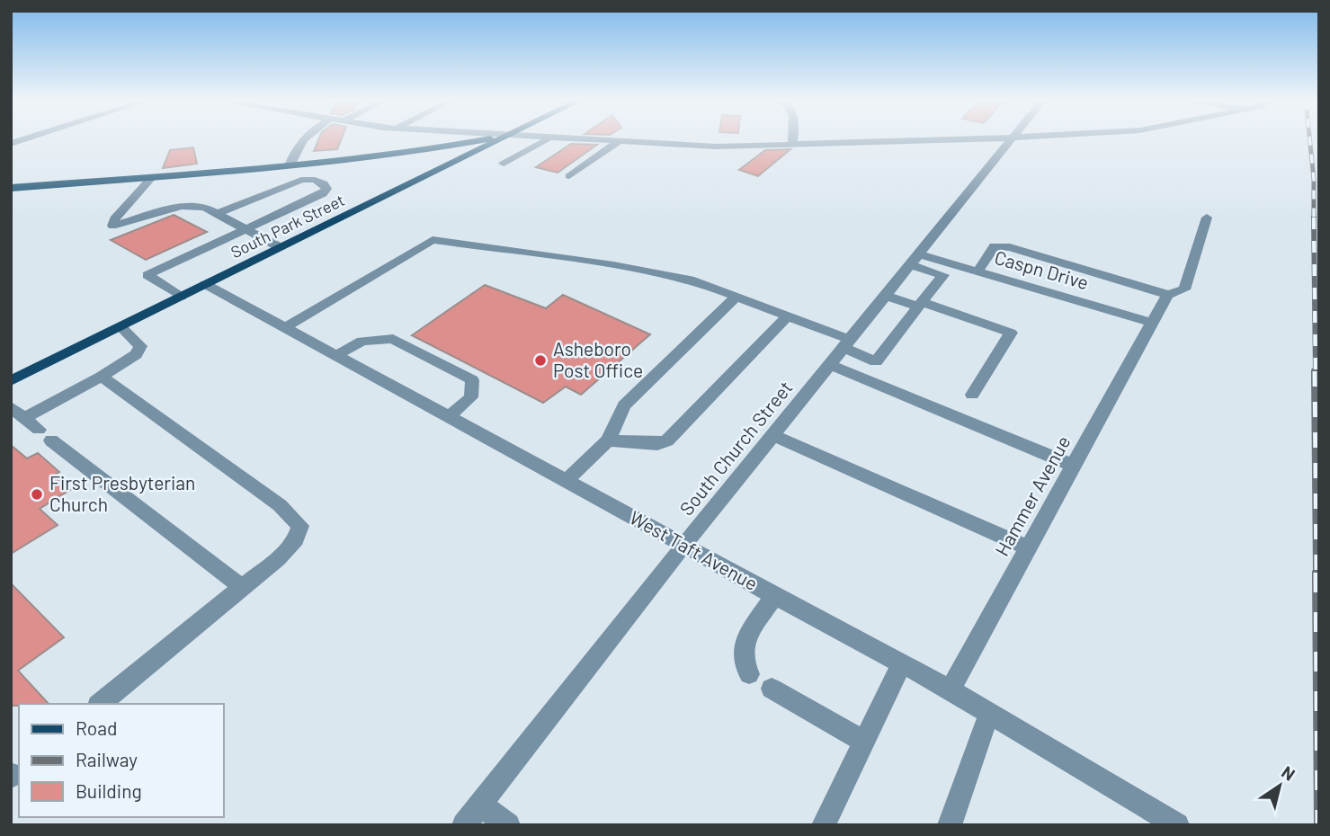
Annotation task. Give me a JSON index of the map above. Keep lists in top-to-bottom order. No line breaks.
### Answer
{"streets":{"main road":["South Park Street"],"street":["Caspn Drive","South Church Street","Hammer Avenue","West Taft Avenue"]},"crossings":[["South Park Street","West Taft Avenue"],["Caspn Drive","South Church Street"],["Caspn Drive","Hammer Avenue"],["South Church Street","West Taft Avenue"],["Hammer Avenue","West Taft Avenue"]],"places":["Asheboro Post Office","First Presbyterian Church"],"legend":["Road","Railway","Building"],"north":"top right"}
